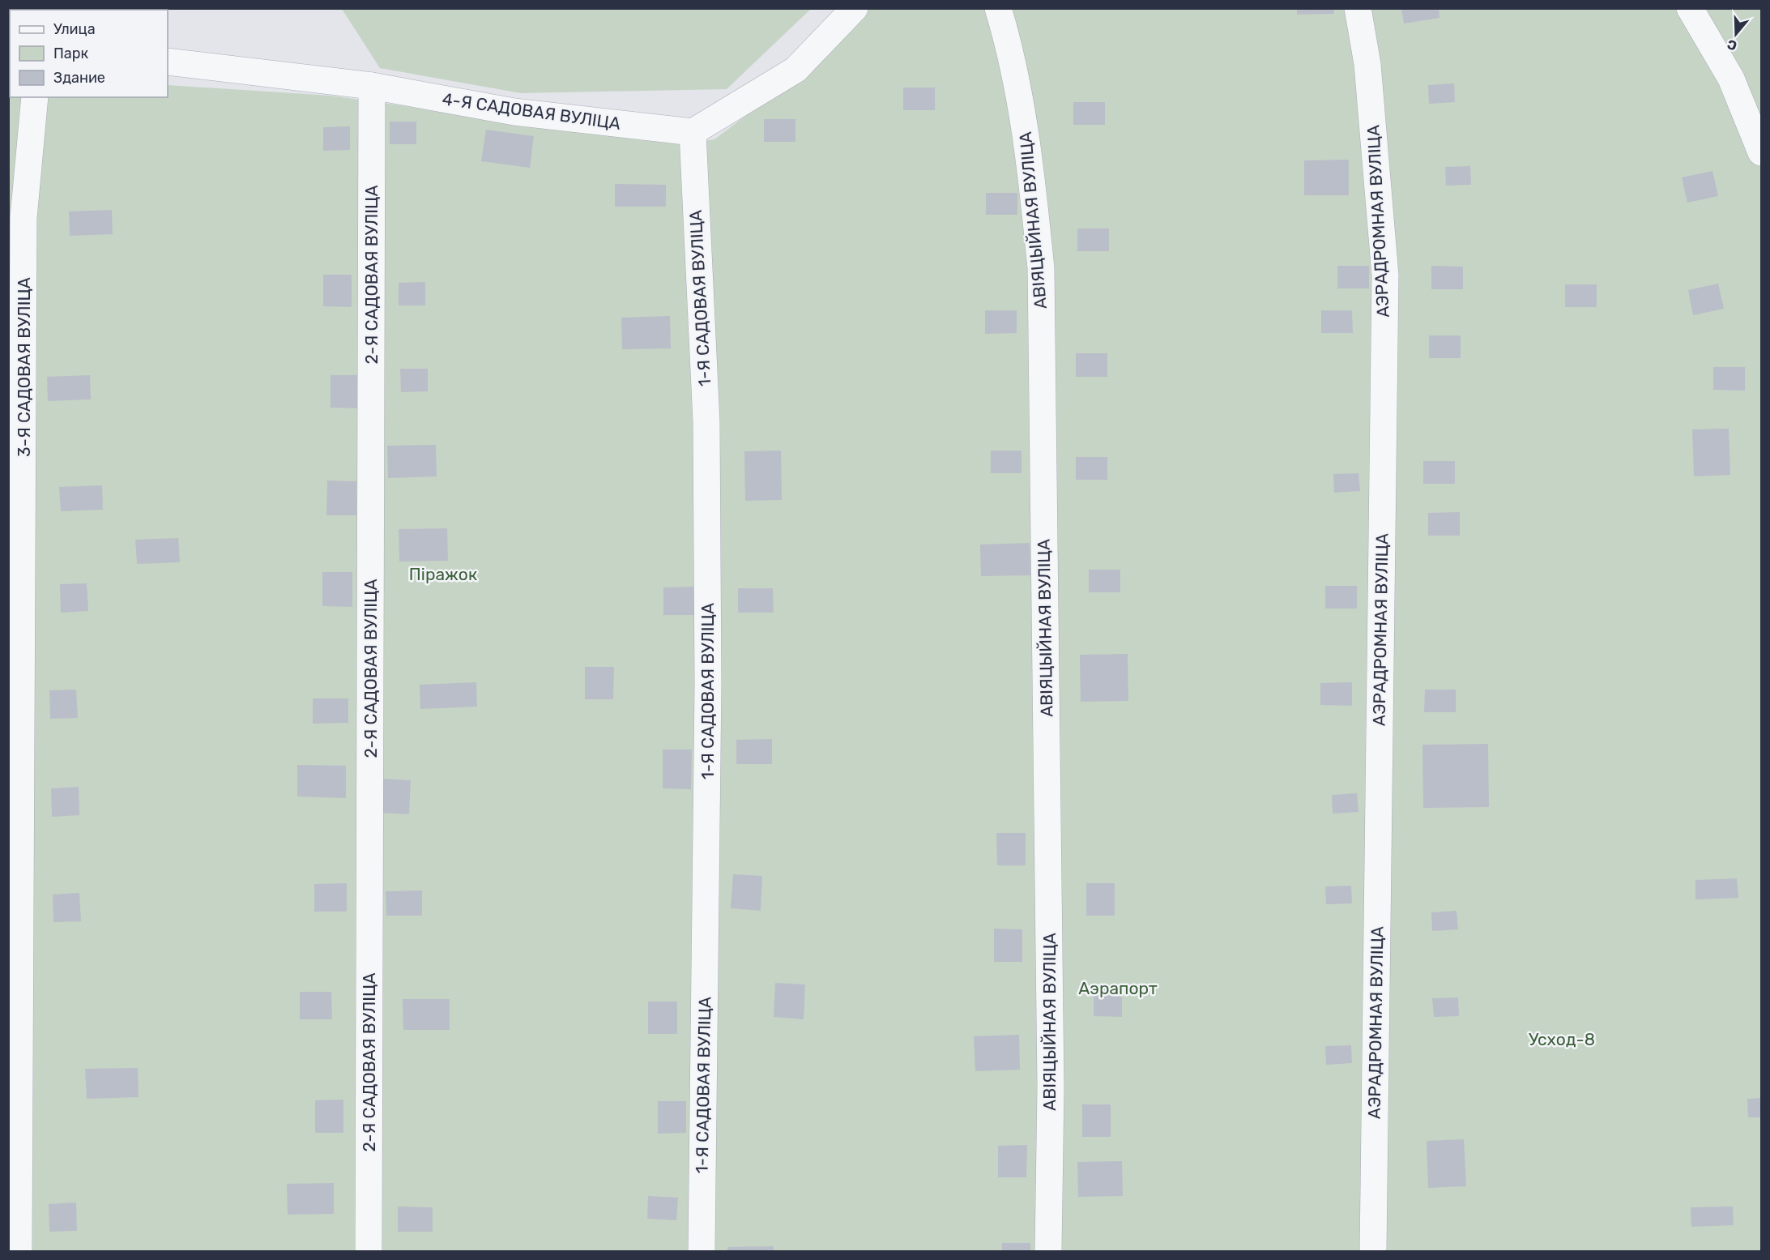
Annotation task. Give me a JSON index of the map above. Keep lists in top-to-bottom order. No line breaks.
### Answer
{"streets":{"street":["4-Я САДОВАЯ ВУЛІЦА","АВІЯЦЫЙНАЯ ВУЛІЦА","АЭРАДРОМНАЯ ВУЛІЦА","2-Я САДОВАЯ ВУЛІЦА","1-Я САДОВАЯ ВУЛІЦА","3-Я САДОВАЯ ВУЛІЦА"]},"crossings":[["4-Я САДОВАЯ ВУЛІЦА","2-Я САДОВАЯ ВУЛІЦА"],["4-Я САДОВАЯ ВУЛІЦА","1-Я САДОВАЯ ВУЛІЦА"]],"parks":["Піражок","Аэрапорт","Усход-8"],"legend":["Улица","Парк","Здание"],"north":"bottom"}
